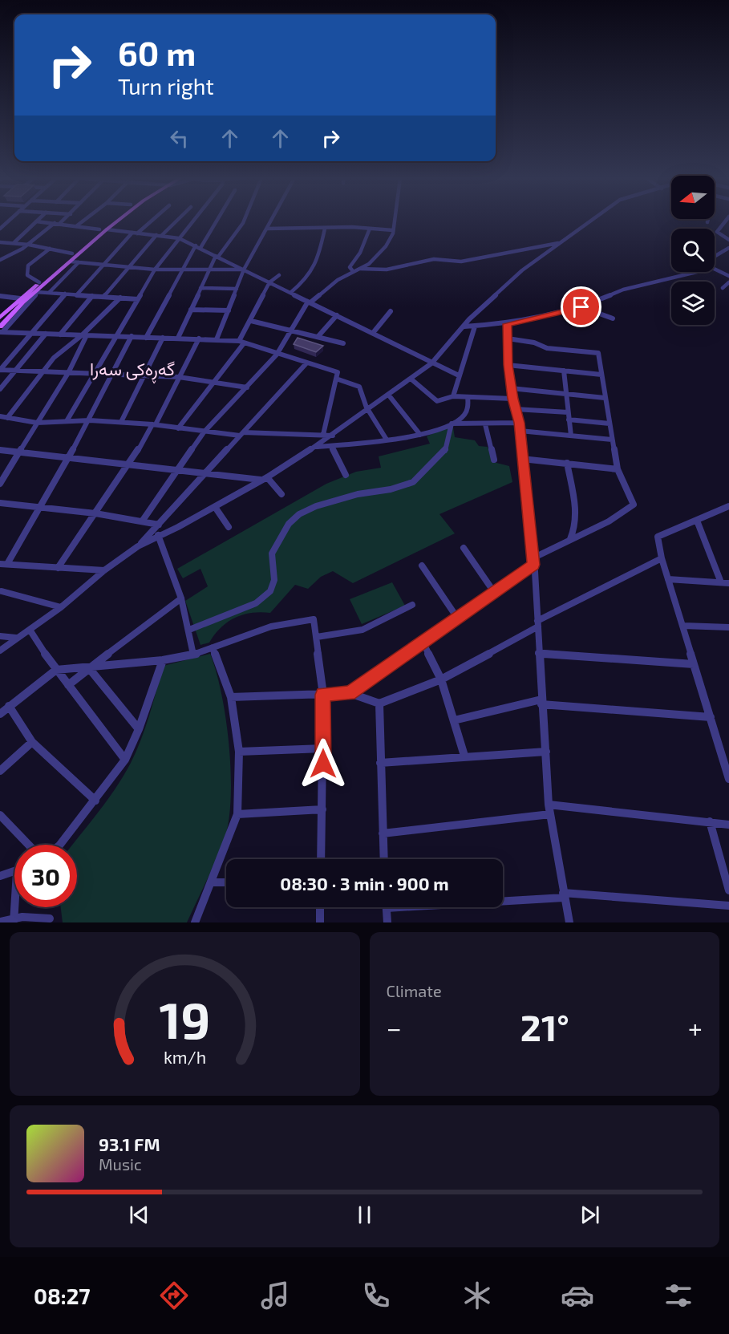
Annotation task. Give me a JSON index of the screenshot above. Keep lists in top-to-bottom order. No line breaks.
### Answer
{"districts":["گەڕەکی سەرا"],"north":"left","page":{"turn":["60 m","Turn right"],"limit":"30","trip":"08:30 · 3 min · 900 m","tile":"Climate","heat":["−","21°","+"],"song":["93.1 FM","Music"],"tabs":"08:27","gauge":["19","km/h"]}}
